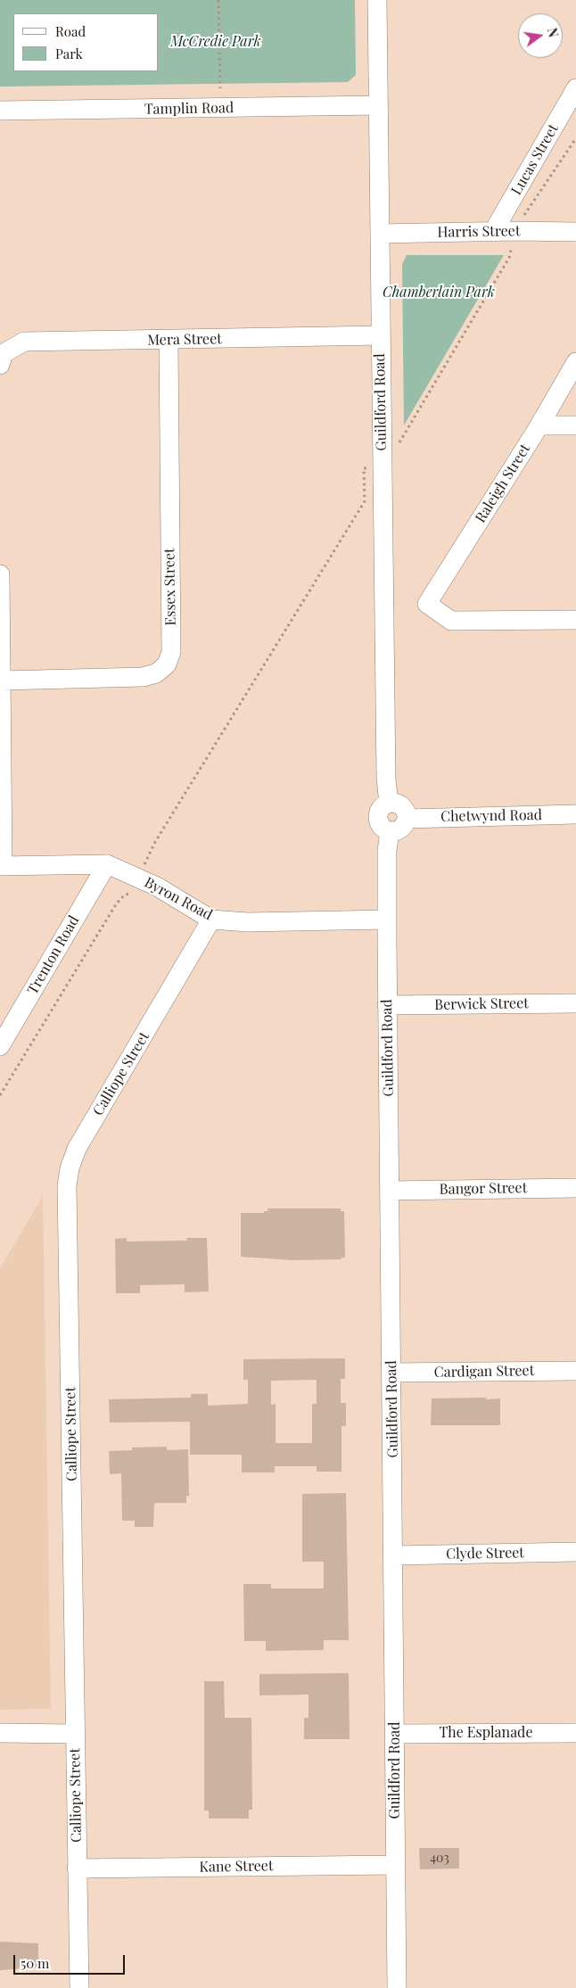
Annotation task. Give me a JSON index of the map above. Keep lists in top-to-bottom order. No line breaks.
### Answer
{"streets":{"street":["Tamplin Road","Lucas Street","Harris Street","Mera Street","Guildford Road","Raleigh Street","Essex Street","Chetwynd Road","Byron Road","Trenton Road","Berwick Street","Calliope Street","Bangor Street","Cardigan Street","Clyde Street","The Esplanade","Kane Street"]},"crossings":[["Tamplin Road","Guildford Road"],["Lucas Street","Harris Street"],["Harris Street","Guildford Road"],["Mera Street","Guildford Road"],["Mera Street","Essex Street"],["Guildford Road","Chetwynd Road"],["Guildford Road","Byron Road"],["Guildford Road","Berwick Street"],["Guildford Road","Bangor Street"],["Guildford Road","Cardigan Street"],["Guildford Road","Clyde Street"],["Guildford Road","The Esplanade"],["Guildford Road","Kane Street"],["Byron Road","Trenton Road"],["Byron Road","Calliope Street"],["Calliope Street","Kane Street"]],"parks":["McCredie Park","Chamberlain Park"],"house_numbers":["403"],"legend":["Road","Park"],"scale_bar":"50 m","north":"right"}
